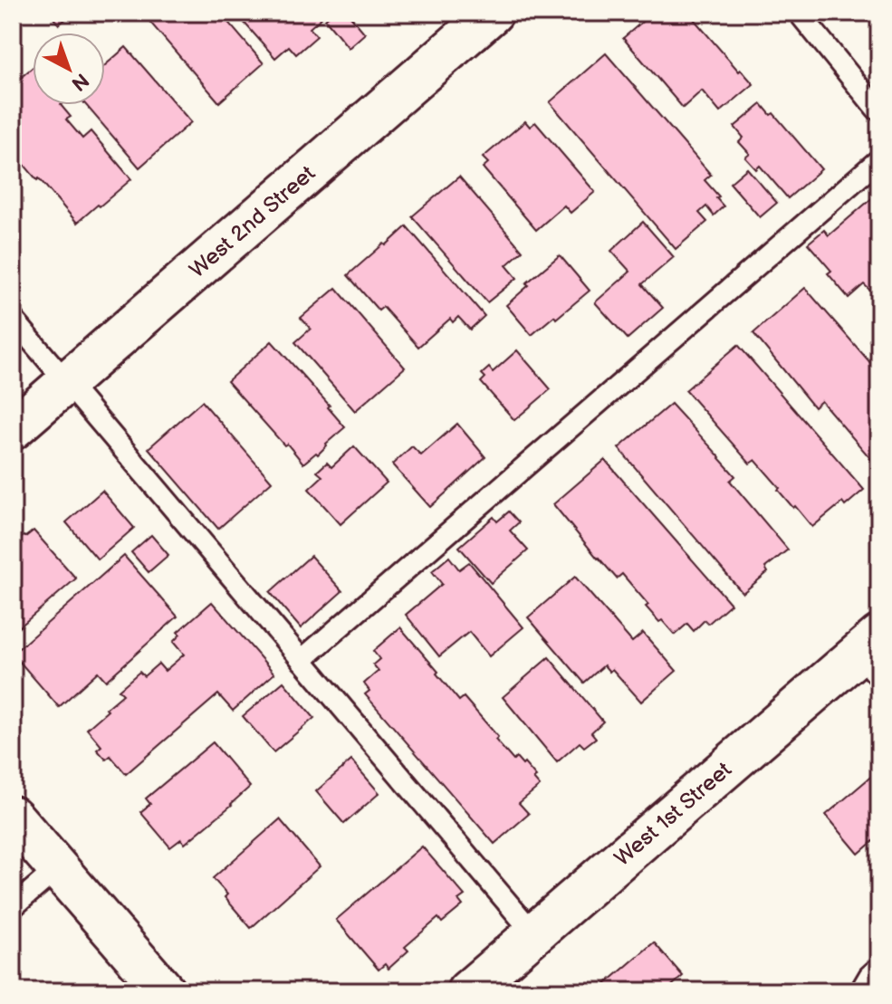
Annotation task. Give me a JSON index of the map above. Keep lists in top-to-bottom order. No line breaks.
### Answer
{"streets":{"street":["West 2nd Street","West 1st Street"]},"north":"bottom right"}
